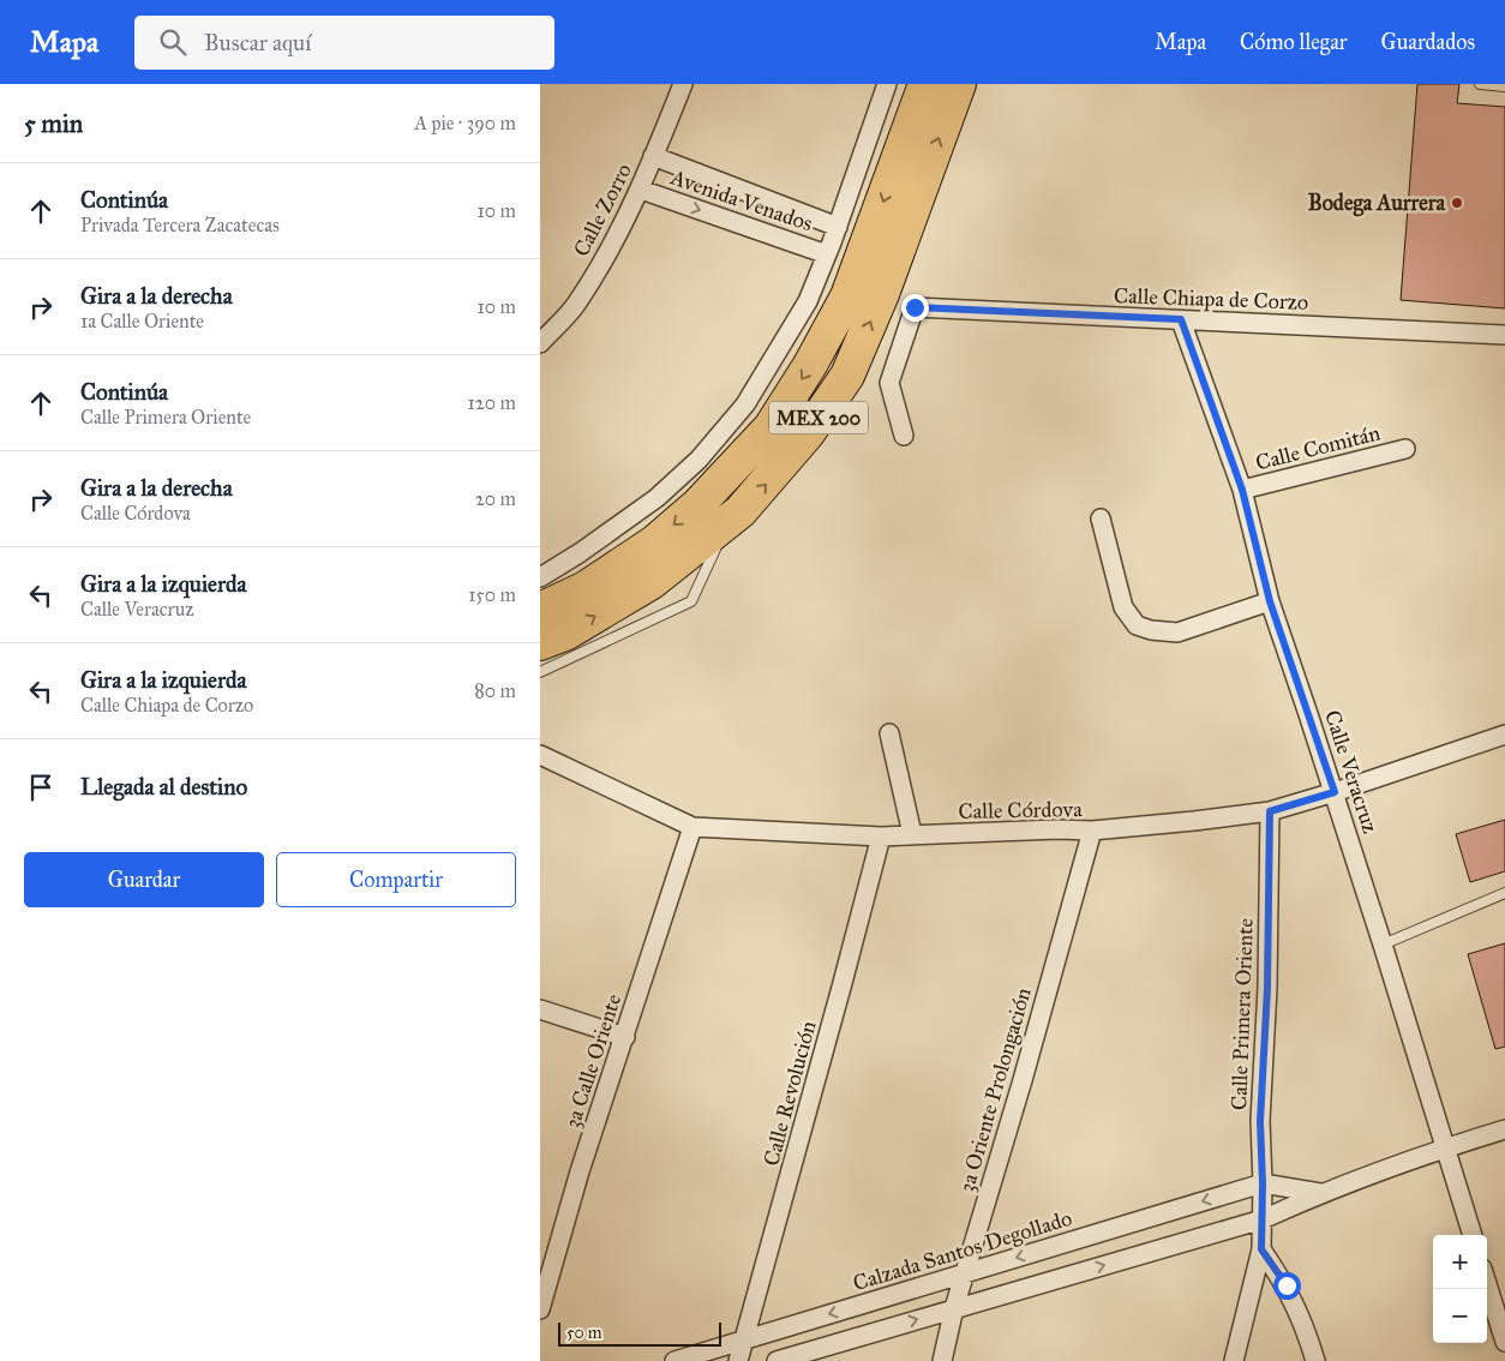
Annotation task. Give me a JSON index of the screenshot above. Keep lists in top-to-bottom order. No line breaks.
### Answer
{"streets":{"highway":["MEX 200"],"street":["Avenida Venados","Calle Zorro","Calle Chiapa de Corzo","Calle Comitán","Calle Veracruz","Calle Córdova","Calle Primera Oriente","3a Calle Oriente","3a Oriente Prolongación","Calle Revolución","Calzada Santos Degollado"]},"crossings":[["Avenida Venados","Calle Zorro"],["Calle Chiapa de Corzo","Calle Veracruz"],["Calle Comitán","Calle Veracruz"],["Calle Veracruz","Calle Córdova"],["Calle Córdova","Calle Primera Oriente"],["Calle Córdova","3a Calle Oriente"],["Calle Córdova","3a Oriente Prolongación"],["Calle Córdova","Calle Revolución"],["Calle Primera Oriente","Calzada Santos Degollado"],["3a Oriente Prolongación","Calzada Santos Degollado"],["Calle Revolución","Calzada Santos Degollado"]],"places":["Bodega Aurrera"],"scale_bar":"50 m","page":{"header":"Mapa","search":"Buscar aquí","nav":["Mapa","Cómo llegar","Guardados"],"heading":["5 min","A pie · 390 m"],"list":[["Continúa","Privada Tercera Zacatecas","10 m"],["Gira a la derecha","1a Calle Oriente","10 m"],["Continúa","Calle Primera Oriente","120 m"],["Gira a la derecha","Calle Córdova","20 m"],["Gira a la izquierda","Calle Veracruz","150 m"],["Gira a la izquierda","Calle Chiapa de Corzo","80 m"],"Llegada al destino"],"buttons":["Guardar","Compartir"],"map_buttons":["+","−"],"scale":"50 m"}}
